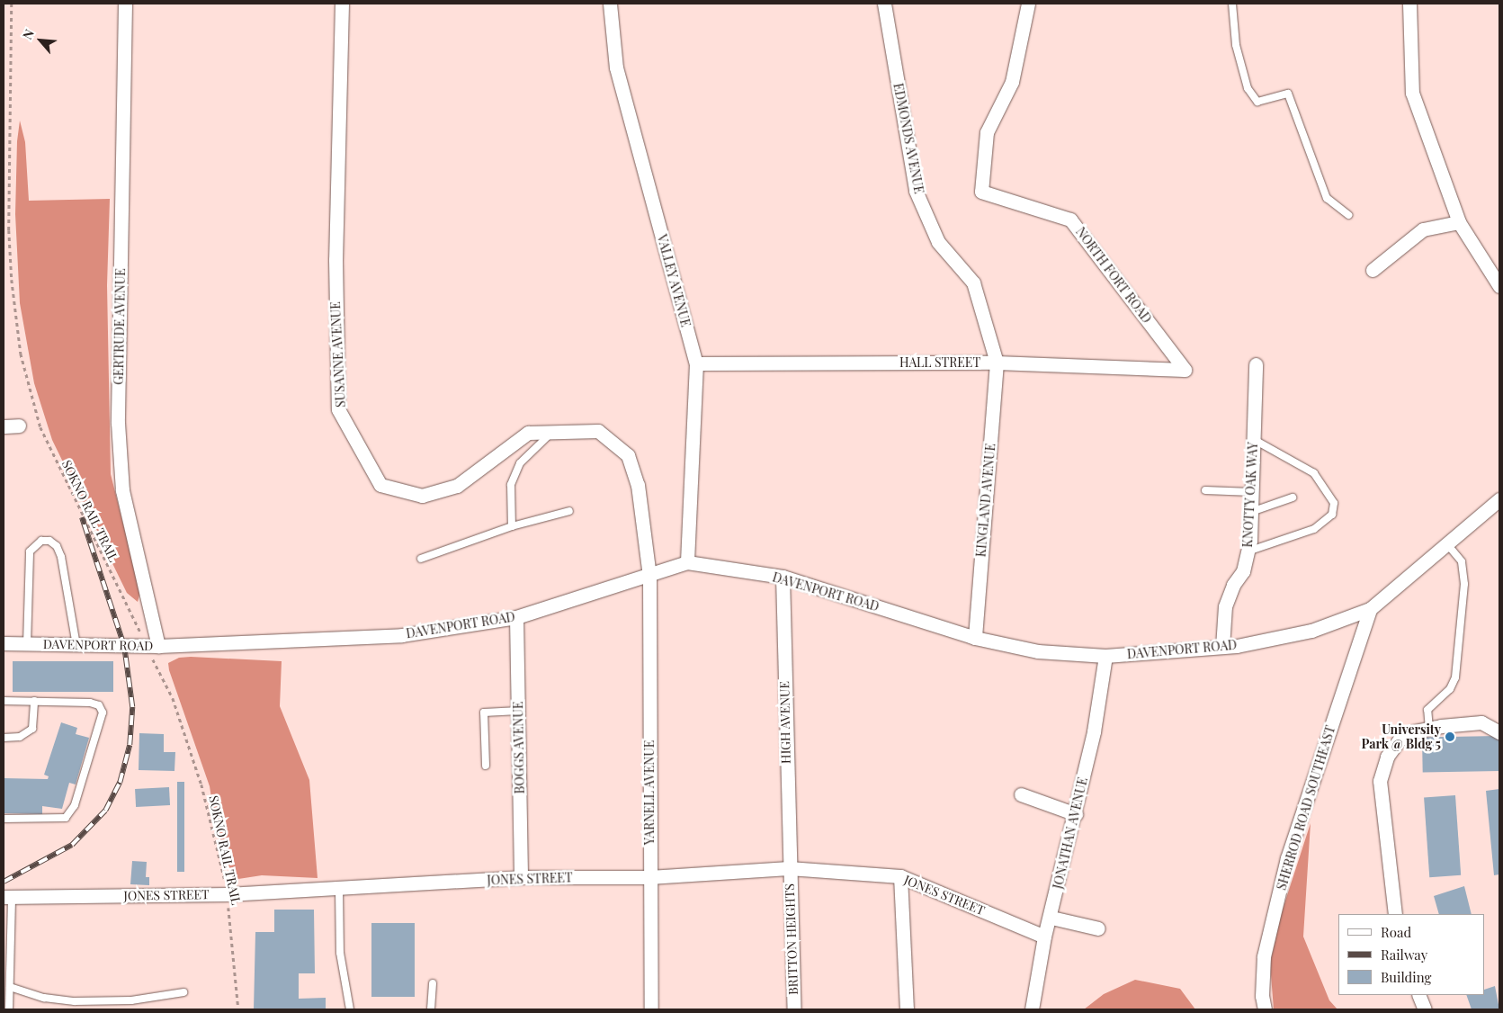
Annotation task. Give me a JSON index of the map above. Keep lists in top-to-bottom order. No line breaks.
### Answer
{"streets":{"street":["EDMONDS AVENUE","NORTH FORT ROAD","VALLEY AVENUE","GERTRUDE AVENUE","SUSANNE AVENUE","HALL STREET","KNOTTY OAK WAY","KINGLAND AVENUE","DAVENPORT ROAD","HIGH AVENUE","BOGGS AVENUE","YARNELL AVENUE","SHERROD ROAD SOUTHEAST","JONATHAN AVENUE","JONES STREET","BRITTON HEIGHTS"],"path":["SOKNO RAIL TRAIL"]},"crossings":[["EDMONDS AVENUE","HALL STREET"],["EDMONDS AVENUE","KINGLAND AVENUE"],["NORTH FORT ROAD","HALL STREET"],["VALLEY AVENUE","HALL STREET"],["VALLEY AVENUE","DAVENPORT ROAD"],["GERTRUDE AVENUE","SOKNO RAIL TRAIL"],["GERTRUDE AVENUE","DAVENPORT ROAD"],["SUSANNE AVENUE","DAVENPORT ROAD"],["SUSANNE AVENUE","YARNELL AVENUE"],["HALL STREET","KINGLAND AVENUE"],["KNOTTY OAK WAY","DAVENPORT ROAD"],["KINGLAND AVENUE","DAVENPORT ROAD"],["SOKNO RAIL TRAIL","DAVENPORT ROAD"],["SOKNO RAIL TRAIL","JONES STREET"],["DAVENPORT ROAD","HIGH AVENUE"],["DAVENPORT ROAD","BOGGS AVENUE"],["DAVENPORT ROAD","YARNELL AVENUE"],["DAVENPORT ROAD","SHERROD ROAD SOUTHEAST"],["DAVENPORT ROAD","JONATHAN AVENUE"],["HIGH AVENUE","JONES STREET"],["HIGH AVENUE","BRITTON HEIGHTS"],["BOGGS AVENUE","JONES STREET"],["YARNELL AVENUE","JONES STREET"],["JONATHAN AVENUE","JONES STREET"],["JONES STREET","BRITTON HEIGHTS"]],"places":["University Park @ Bldg 5"],"legend":["Road","Railway","Building"],"north":"top left"}
